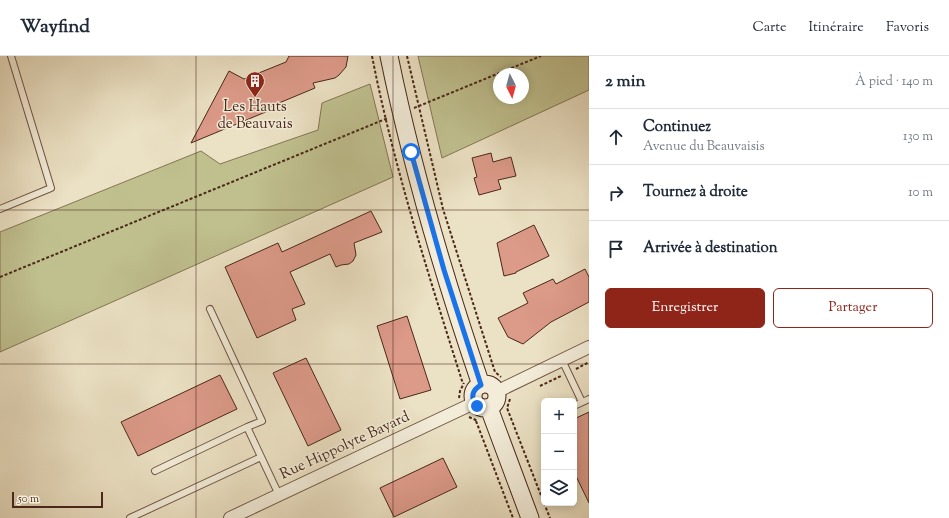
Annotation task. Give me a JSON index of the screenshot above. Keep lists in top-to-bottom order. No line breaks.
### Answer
{"streets":{"street":["Rue Hippolyte Bayard"]},"places":{"building":["Les Hauts de Beauvais"]},"scale_bar":"50 m","north":"bottom","page":{"header":"Wayfind","nav":["Carte","Itinéraire","Favoris"],"heading":["2 min","À pied · 140 m"],"list":[["Continuez","Avenue du Beauvaisis","130 m"],["Tournez à droite","10 m"],"Arrivée à destination"],"buttons":["Enregistrer","Partager"],"map_buttons":["+","−"],"scale":"50 m"}}
